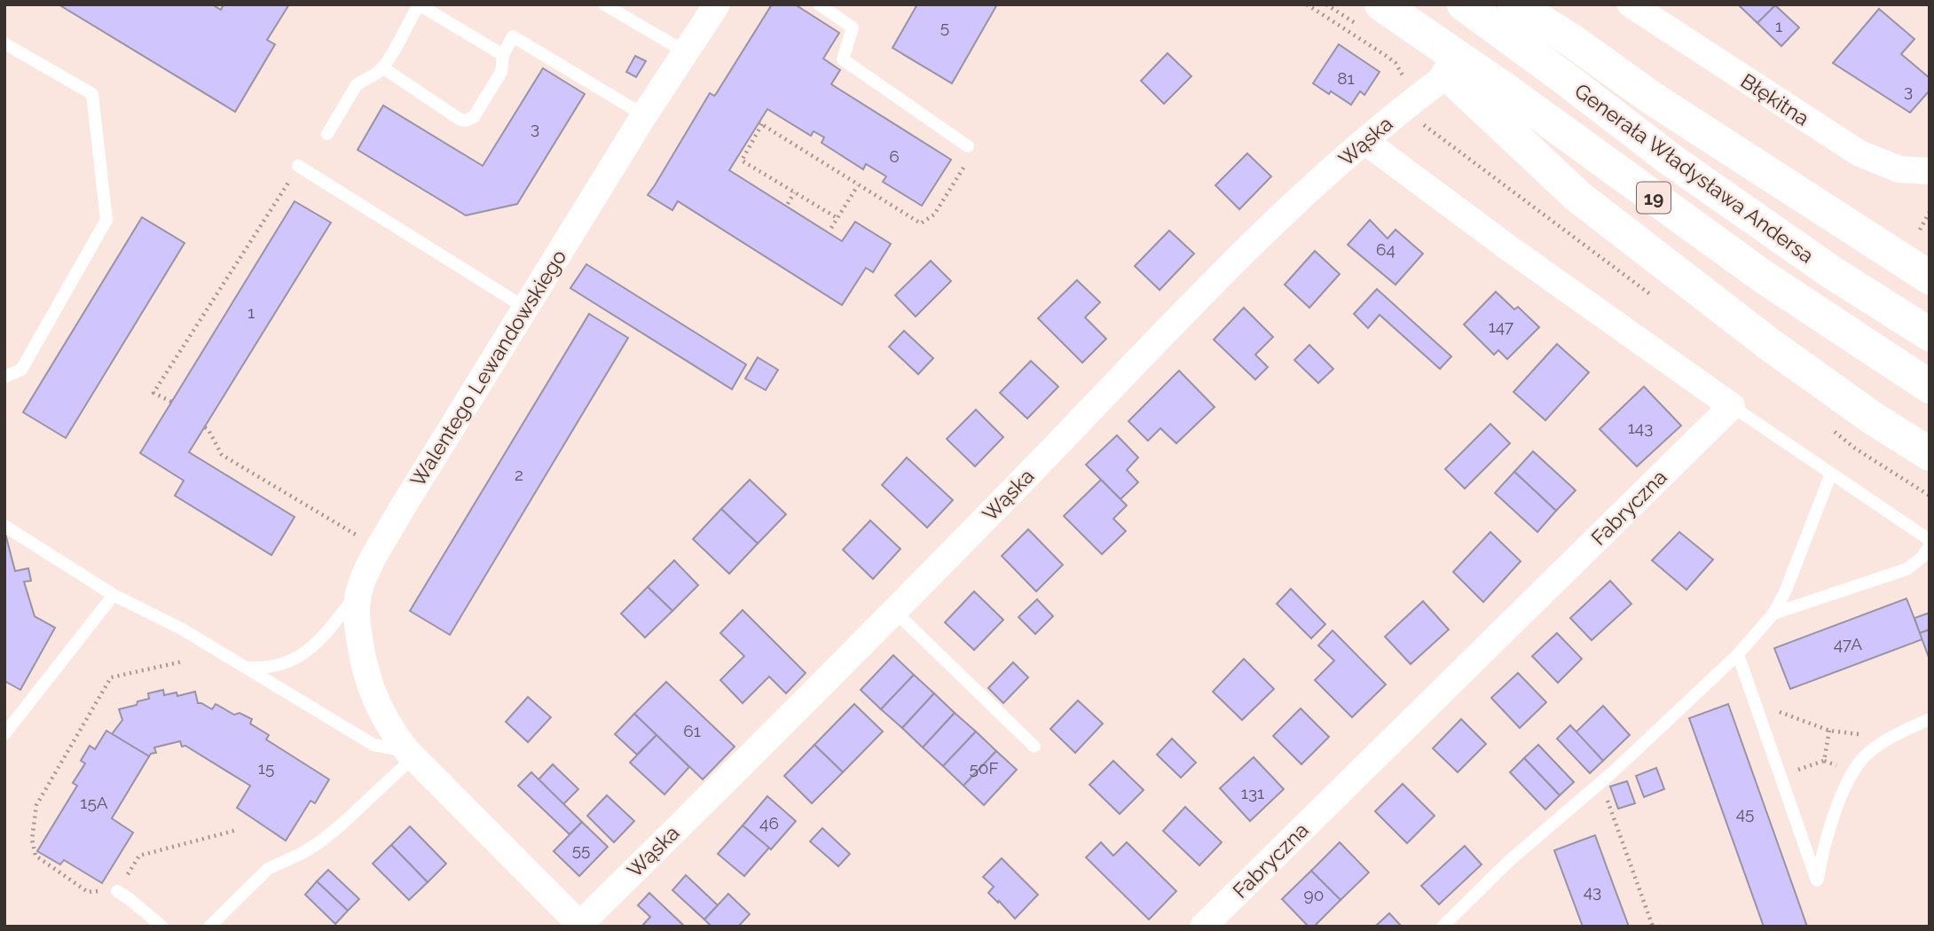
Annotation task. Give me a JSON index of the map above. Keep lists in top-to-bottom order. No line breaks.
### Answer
{"streets":{"main road":["Generała Władysława Andersa","19"],"street":["Błękitna","Wąska","Walentego Lewandowskiego","Fabryczna"]},"crossings":[["Wąska","Walentego Lewandowskiego"]],"house_numbers":["1","5","81","3","3","6","64","1","147","143","2","47A","61","15","50F","131","15A","45","46","55","43","90"]}
